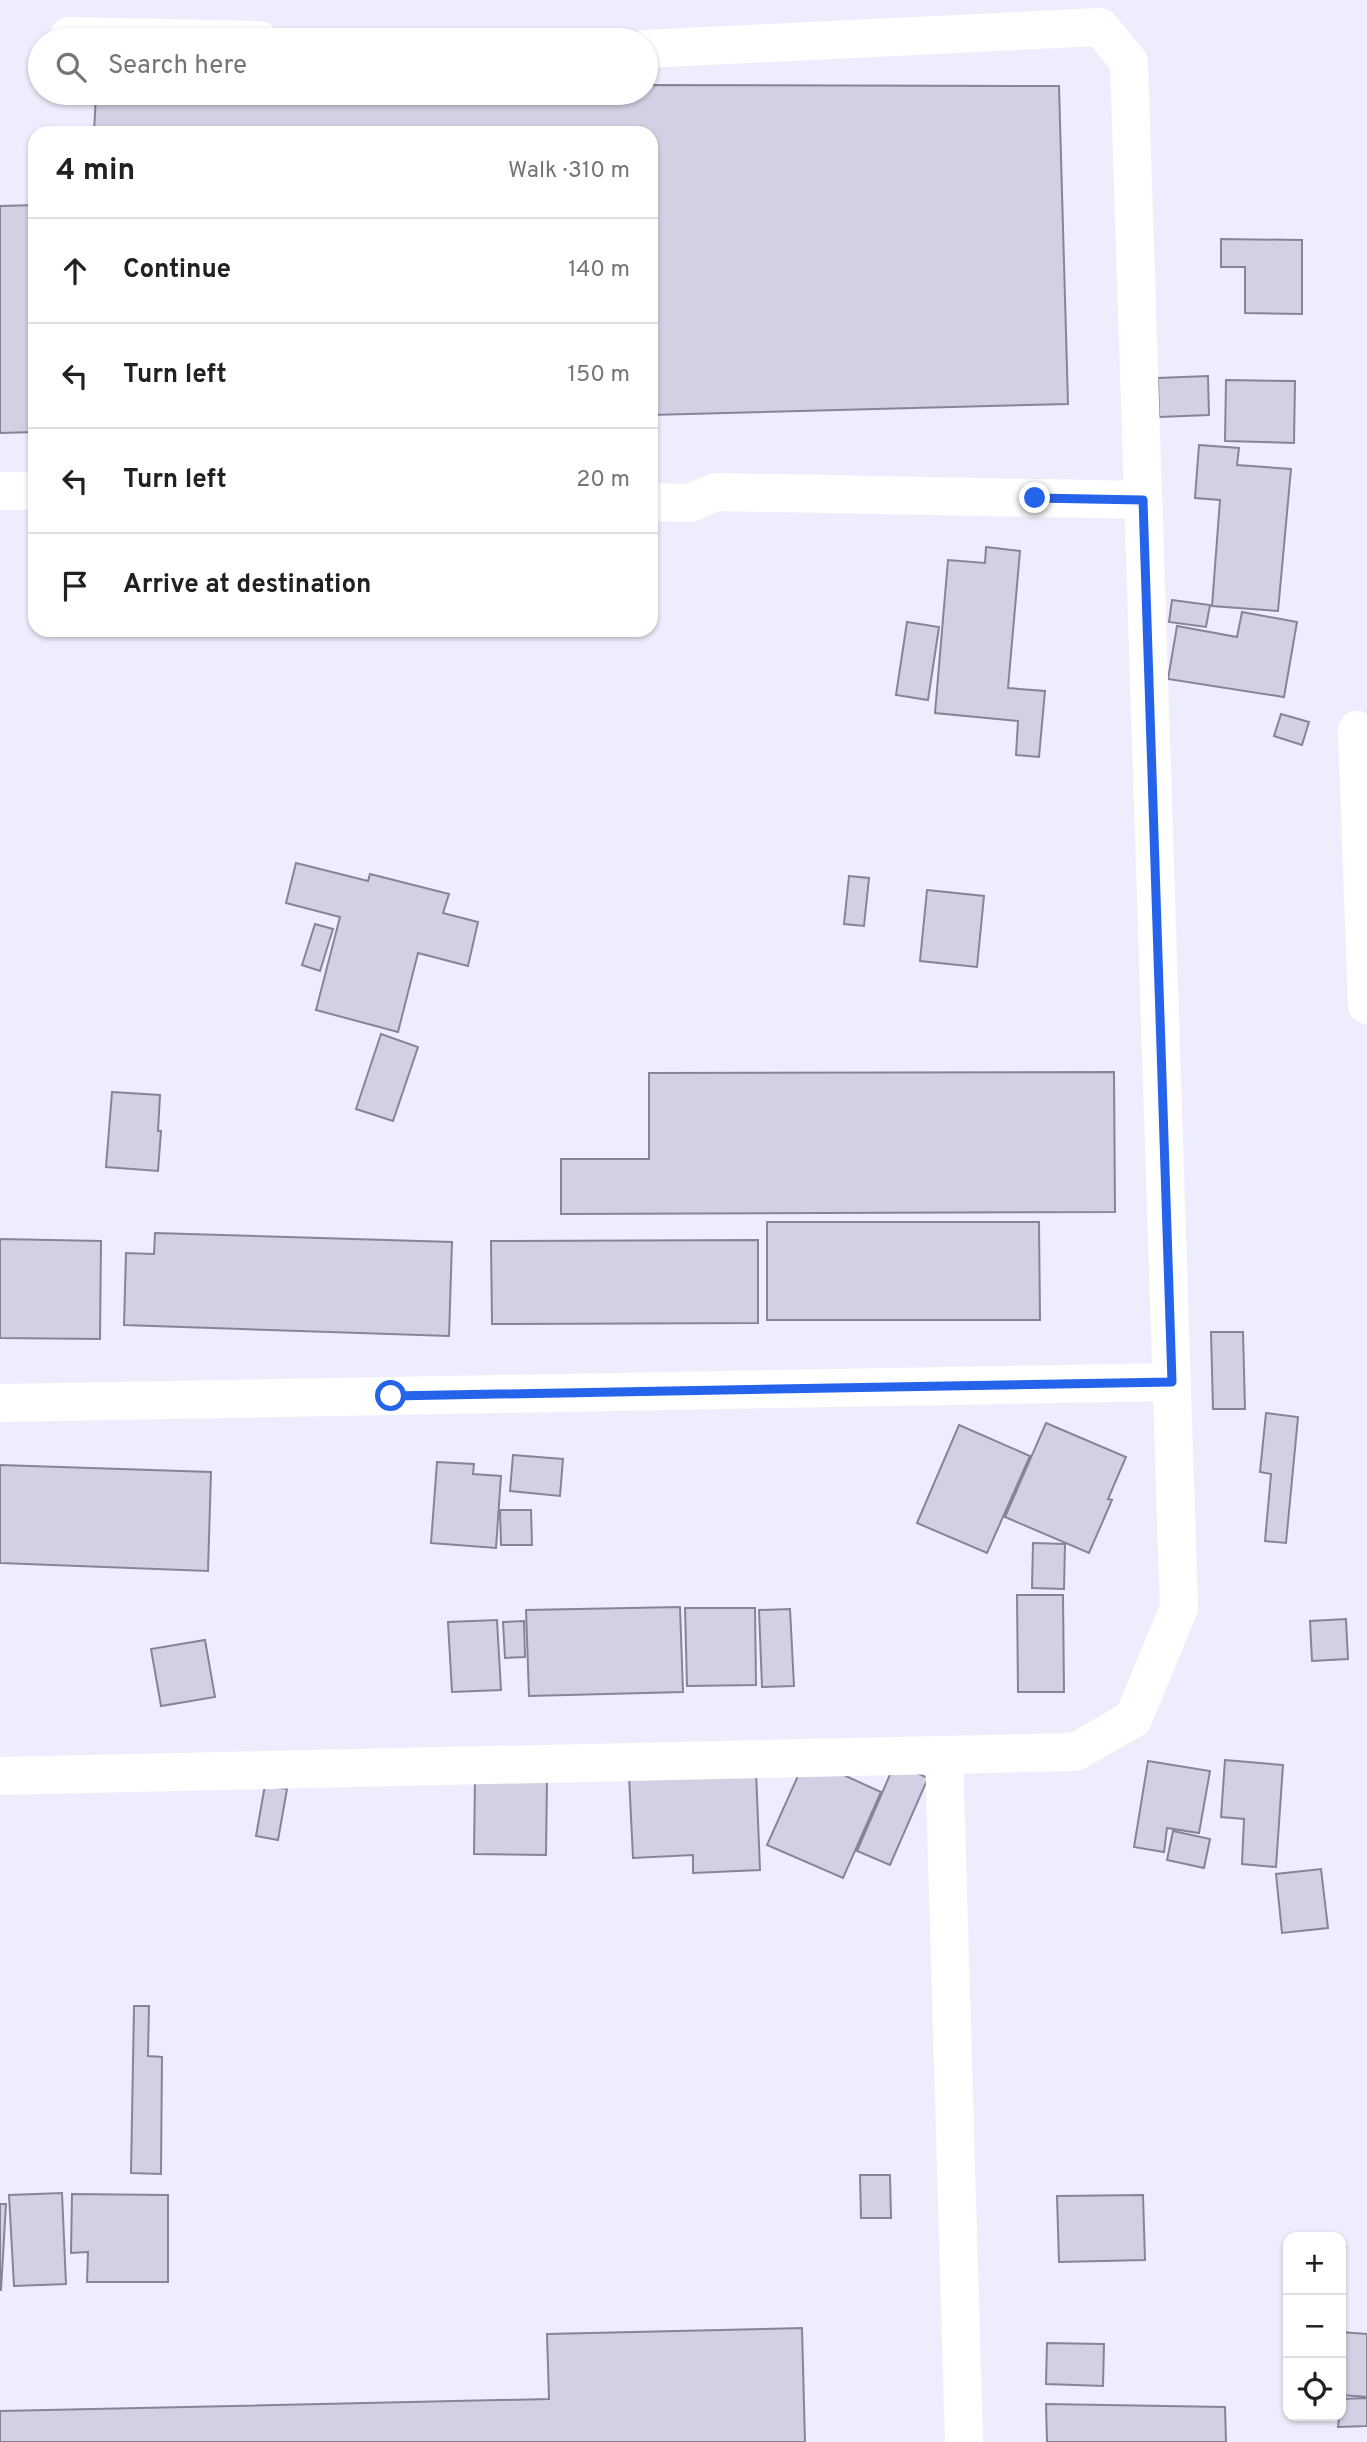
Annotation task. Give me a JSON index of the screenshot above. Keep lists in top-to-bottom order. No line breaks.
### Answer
{"page":{"search":"Search here","heading":["4 min","Walk · 310 m"],"list":[["Continue","140 m"],["Turn left","150 m"],["Turn left","20 m"],"Arrive at destination"],"map_buttons":["+","−"]}}
